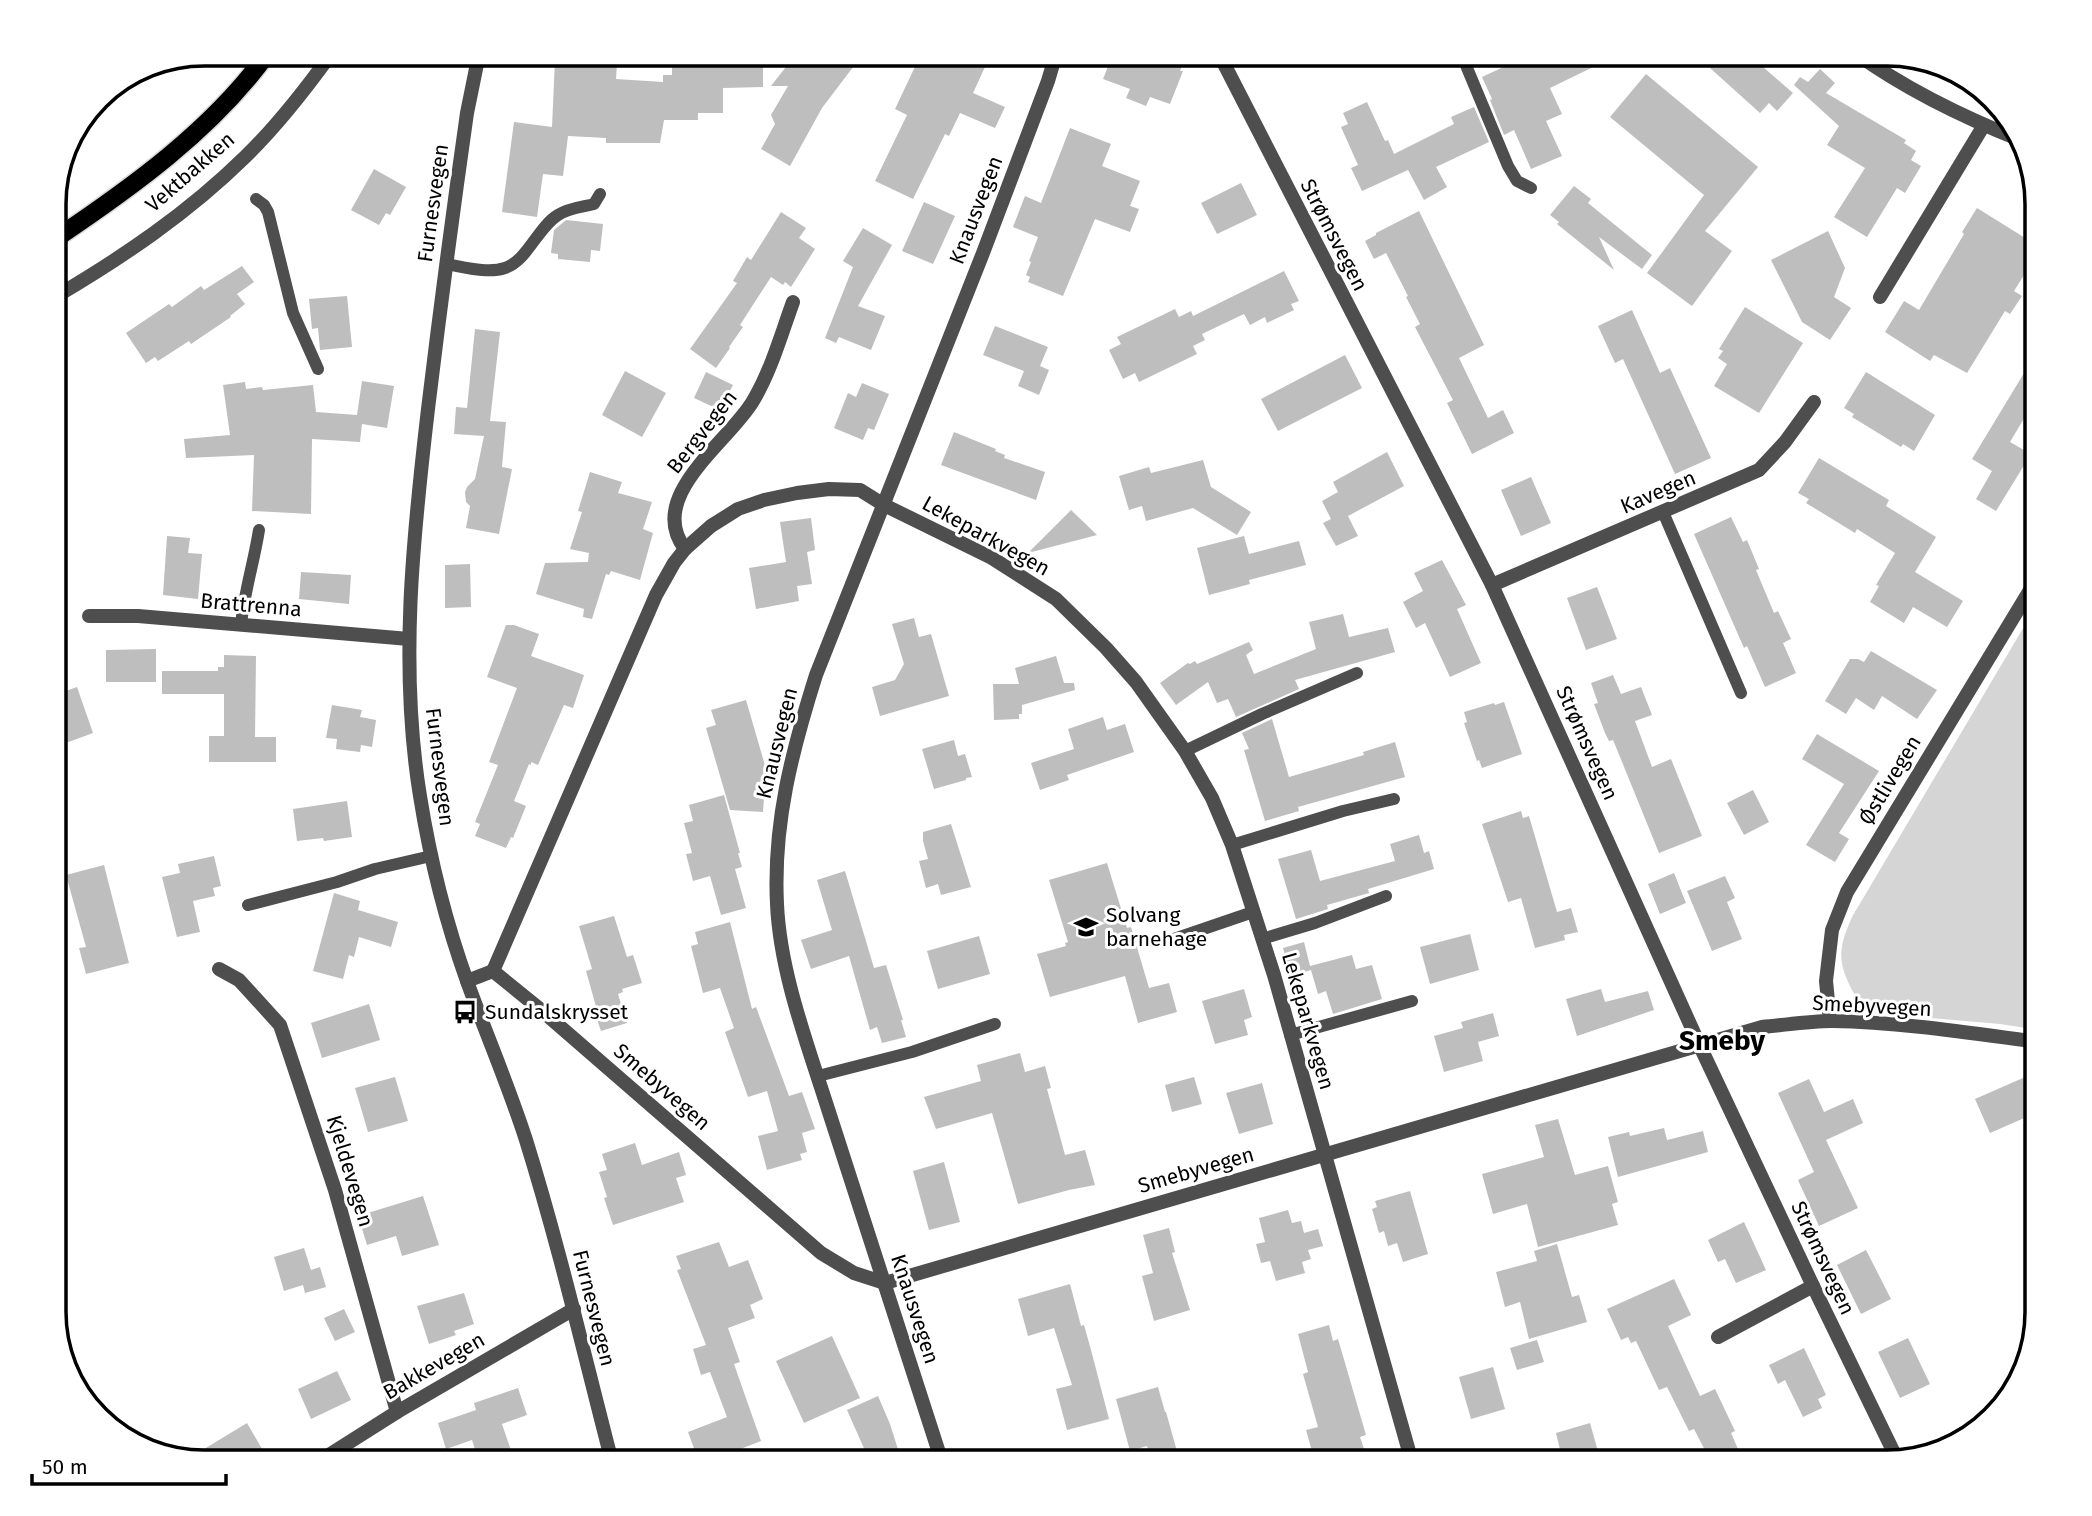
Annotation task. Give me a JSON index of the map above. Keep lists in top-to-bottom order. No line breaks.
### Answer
{"streets":{"main road":["Vektbakken"],"street":["Furnesvegen","Knausvegen","Strømsvegen","Bergvegen","Kavegen","Lekeparkvegen","Brattrenna","Østlivegen","Smebyvegen","Kjeldevegen","Bakkevegen"]},"crossings":[["Furnesvegen","Brattrenna"],["Furnesvegen","Bakkevegen"],["Knausvegen","Lekeparkvegen"],["Knausvegen","Smebyvegen"],["Strømsvegen","Kavegen"],["Strømsvegen","Smebyvegen"],["Bergvegen","Lekeparkvegen"],["Lekeparkvegen","Smebyvegen"],["Østlivegen","Smebyvegen"],["Kjeldevegen","Bakkevegen"]],"districts":["Smeby"],"places":{"school or university":["Solvang barnehage"],"bus stop":["Sundalskrysset"]},"scale_bar":"50 m"}
